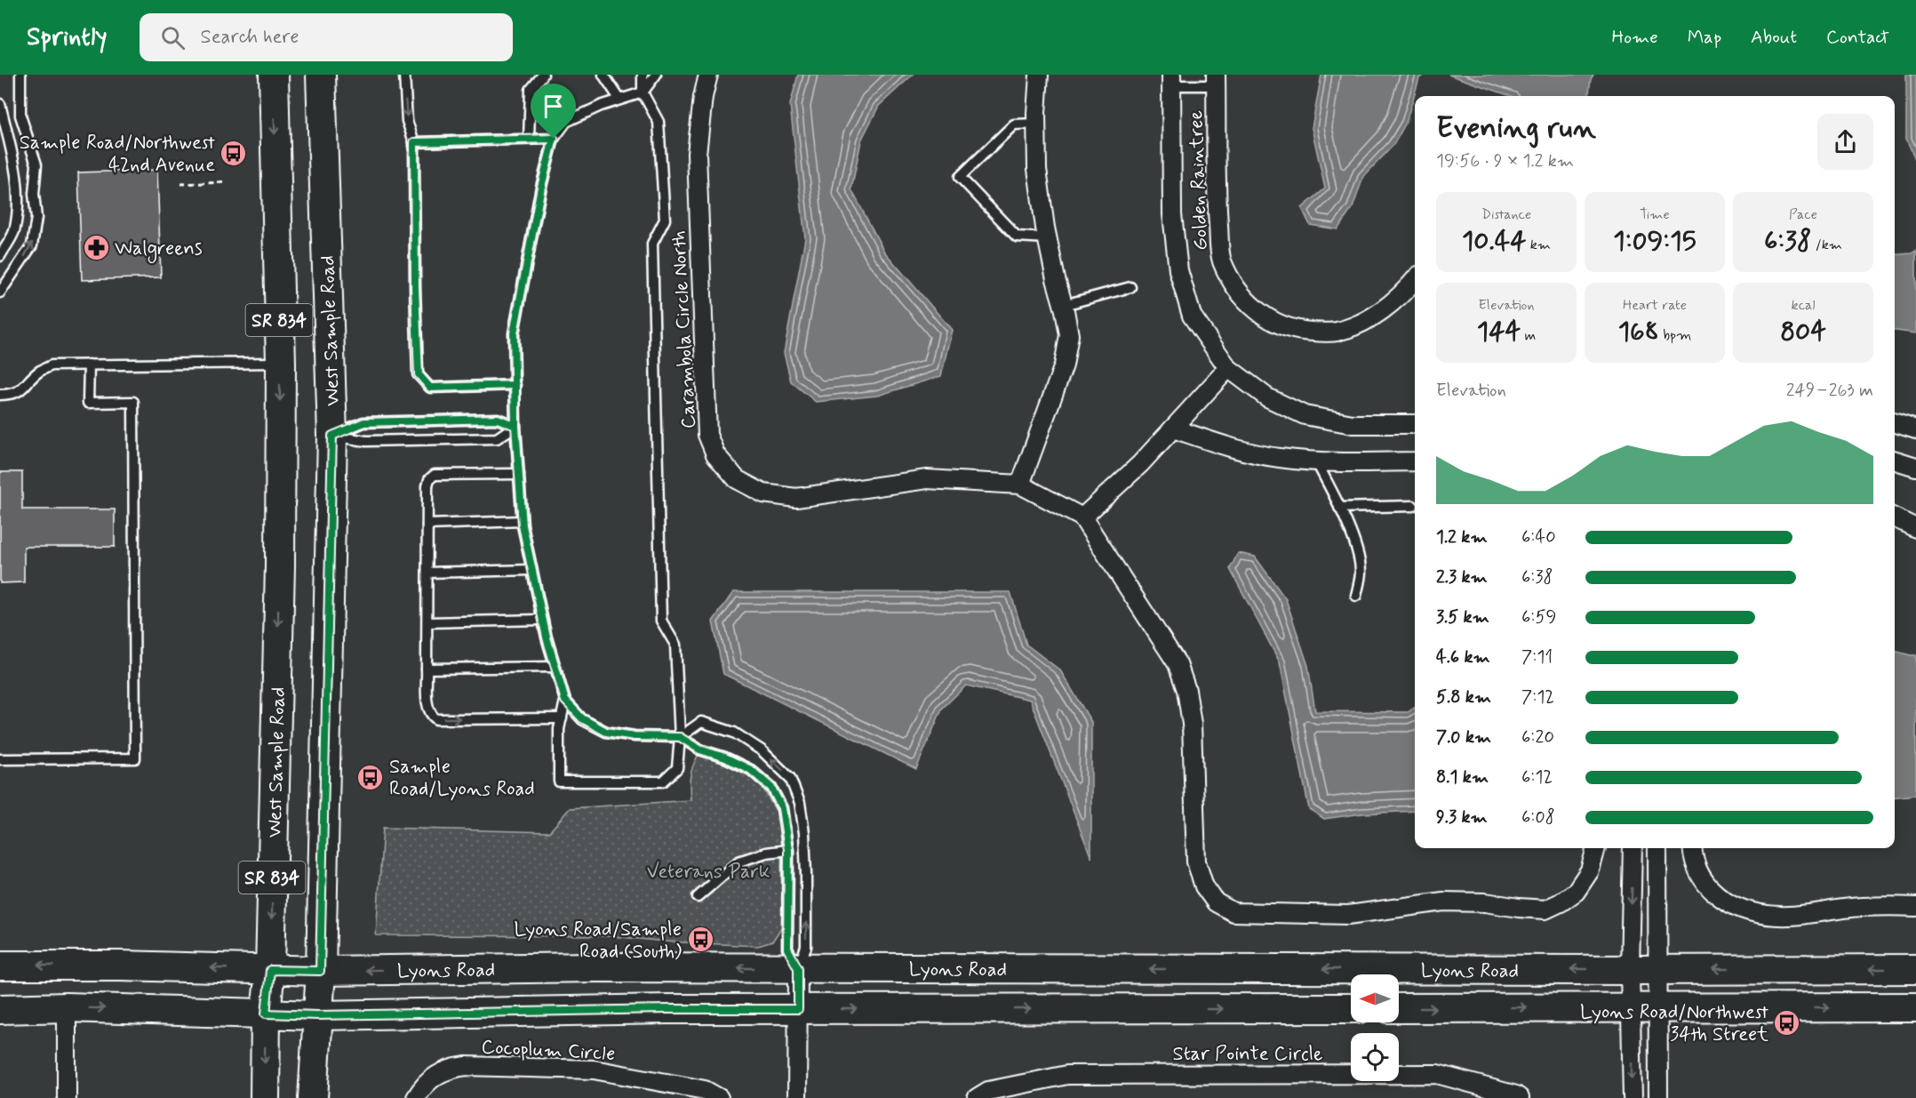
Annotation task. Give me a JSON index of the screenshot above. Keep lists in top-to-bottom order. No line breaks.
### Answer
{"streets":{"main road":["SR 834","West Sample Road","Lyons Road"],"street":["Golden Raintree","Carambola Circle North","Cocoplum Circle","Star Pointe Circle"]},"crossings":[["West Sample Road","Lyons Road"]],"parks":["Veterans Park"],"places":{"bus stop":["Sample Road/Northwest 42nd Avenue","Sample Road/Lyons Road","Lyons Road/Sample Road (South)","Lyons Road/Northwest 34th Street"],"pharmacy":["Walgreens"]},"north":"left","page":{"header":"Sprintly","search":"Search here","nav":["Home","Map","About","Contact"],"heading":["Evening run","19:56 · 9 × 1.2 km"],"stats":[["Distance","10.44 km"],["Time","1:09:15"],["Pace","6:38 /km"],["Elevation","144 m"],["Heart rate","168 bpm"],["kcal","804"]],"chart":["Elevation","249–263 m"],"list":[{"name":"1.2 km","note":"6:40"},{"name":"2.3 km","note":"6:38"},{"name":"3.5 km","note":"6:59"},{"name":"4.6 km","note":"7:11"},{"name":"5.8 km","note":"7:12"},{"name":"7.0 km","note":"6:20"},{"name":"8.1 km","note":"6:12"},{"name":"9.3 km","note":"6:08"}]}}
